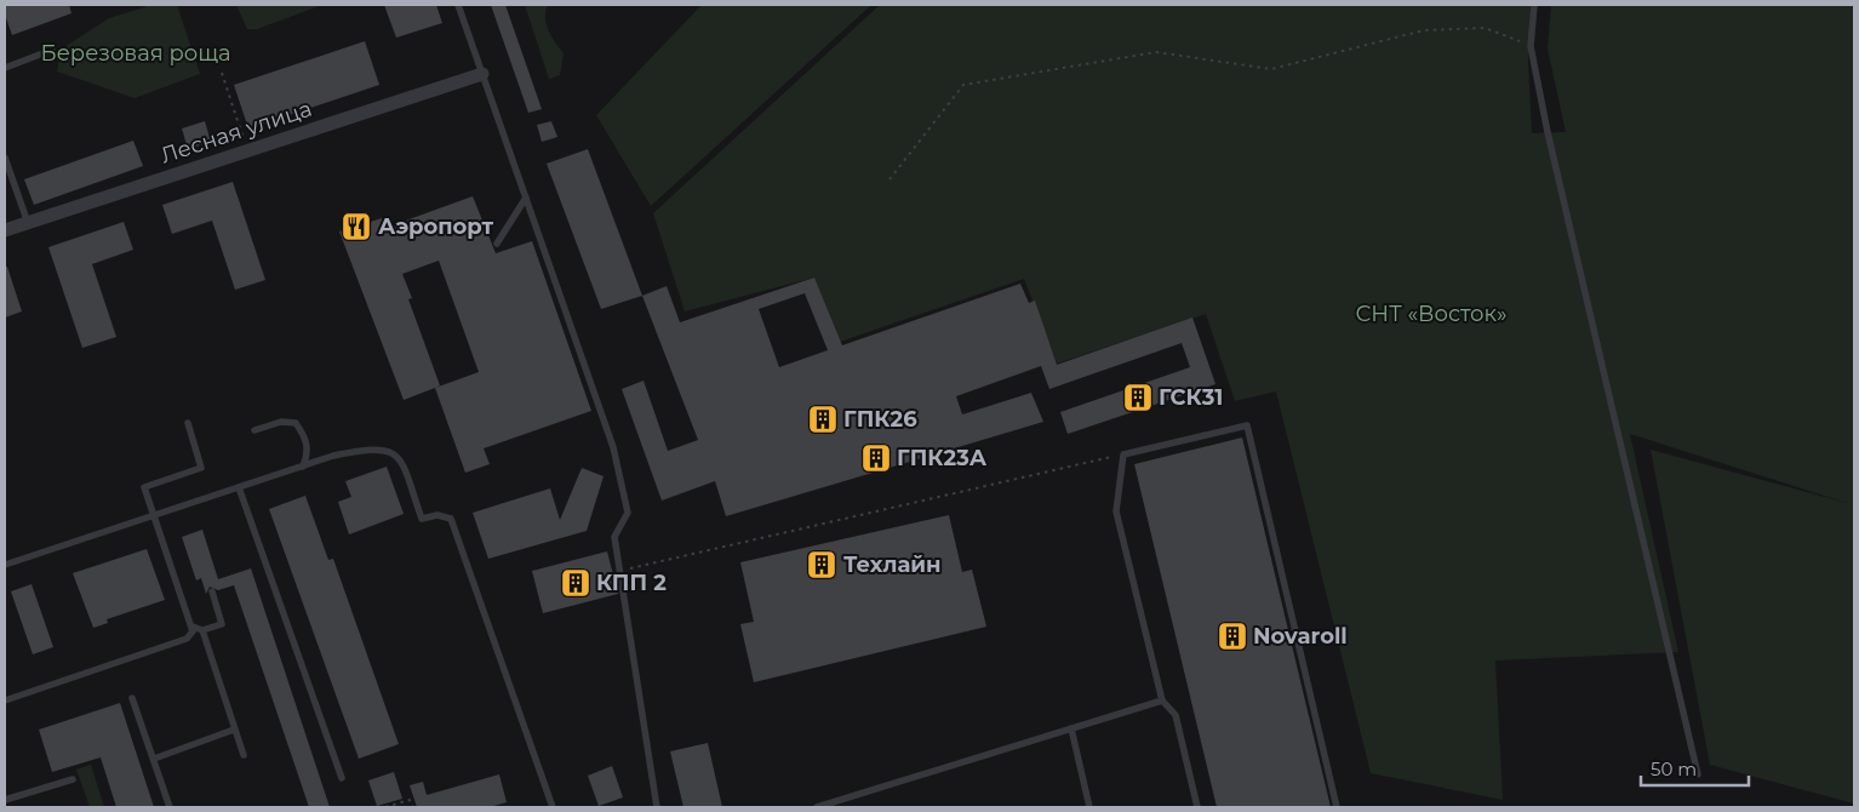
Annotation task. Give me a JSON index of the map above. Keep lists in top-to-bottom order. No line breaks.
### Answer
{"streets":{"street":["Лесная улица"]},"parks":["Березовая роща","СНТ «Восток»"],"places":{"restaurant":["Аэропорт"],"building":["ГСК31","ГПК26","ГПК23А","Техлайн","КПП 2","Novaroll"]},"scale_bar":"50 m"}
